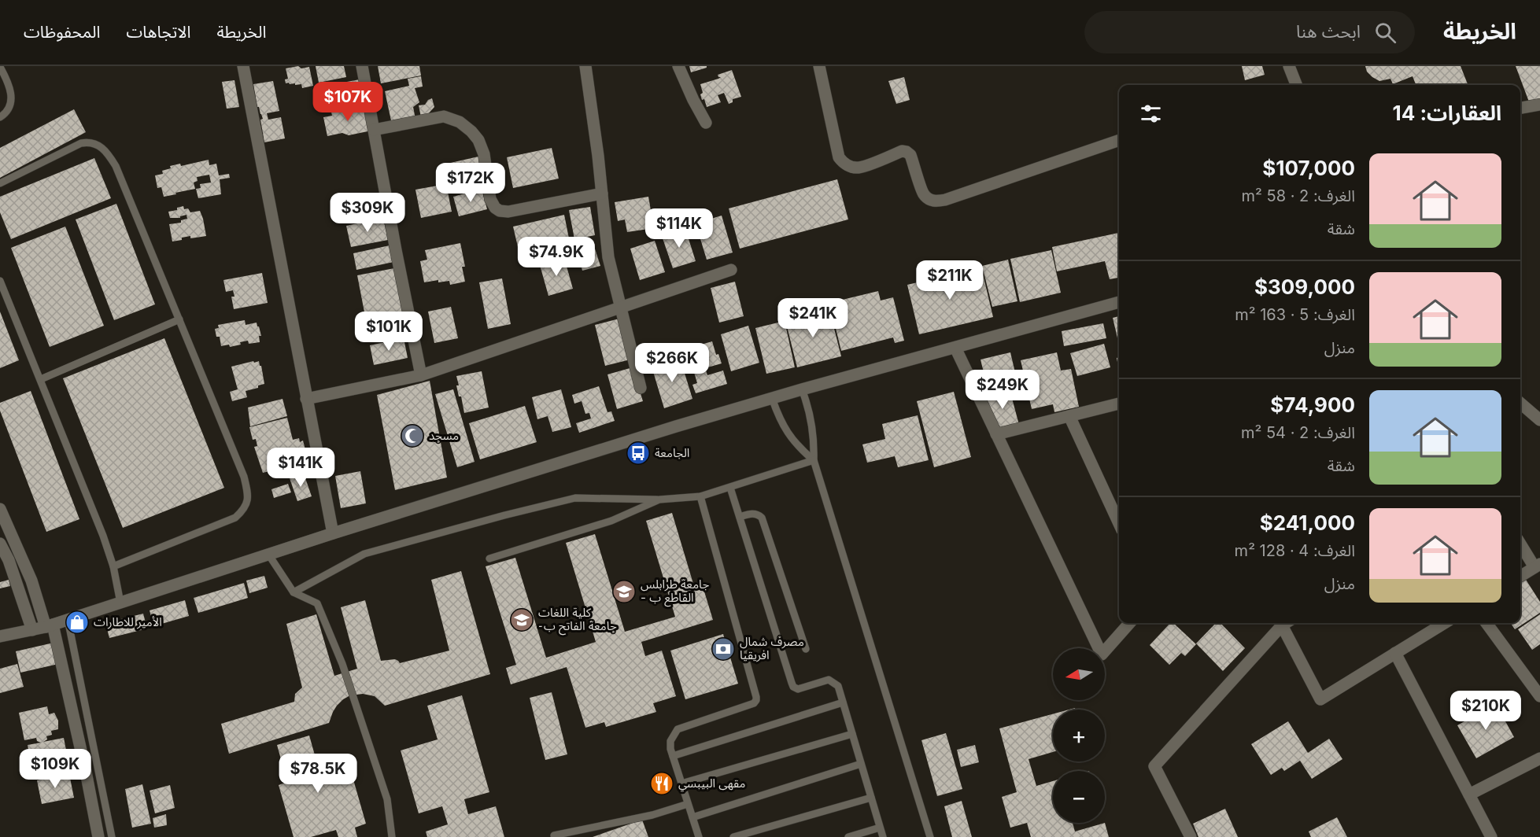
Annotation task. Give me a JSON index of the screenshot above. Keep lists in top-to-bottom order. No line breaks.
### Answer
{"places":{"mosque":["مسجد"],"bus stop":["الجامعة"],"school or university":["جامعة طرابلس - القاطع ب","كلية اللغات -جامعة الفاتح ب"],"shop":["الأمير للاطارات"],"bank":["مصرف شمال افريقيا"],"restaurant":["مقهى البيبسي"]},"north":"left","page":{"header":"الخريطة","search":"ابحث هنا","nav":["الخريطة","الاتجاهات","المحفوظات"],"price":["$107K","$172K","$309K","$114K","$74.9K","$211K","$241K","$101K","$266K","$249K","$141K","$210K","$109K","$78.5K"],"heading":"العقارات: 14","list":[{"name":"$107,000","note":"الغرف: 2 · 58 m² · شقة"},{"name":"$309,000","note":"الغرف: 5 · 163 m² · منزل"},{"name":"$74,900","note":"الغرف: 2 · 54 m² · شقة"},{"name":"$241,000","note":"الغرف: 4 · 128 m² · منزل"}],"map_buttons":["+","−"]}}
